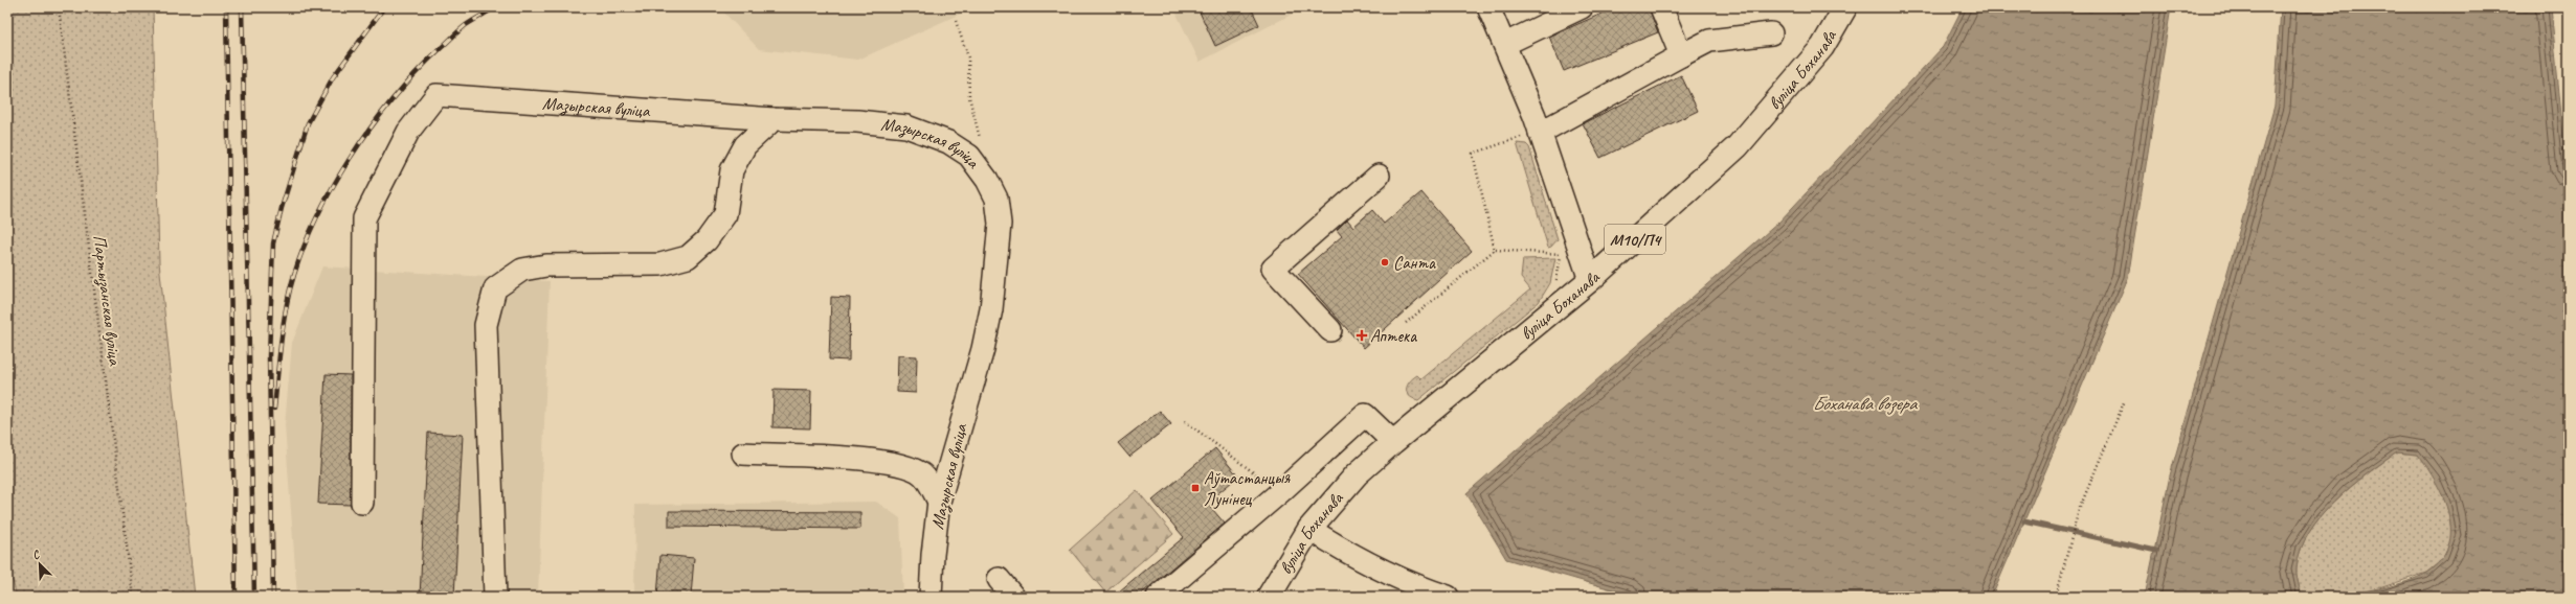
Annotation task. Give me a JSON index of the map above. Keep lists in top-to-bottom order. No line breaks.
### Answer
{"streets":{"main road":["вуліца Боханава","М10/П4"],"street":["Мазырская вуліца"],"path":["Партызанская вуліца"]},"water":["Боханава возера"],"places":{"other":["Санта"],"health":["Аптека"],"transit":["Аўтастанцыя Лунінец"]},"north":"top left"}
